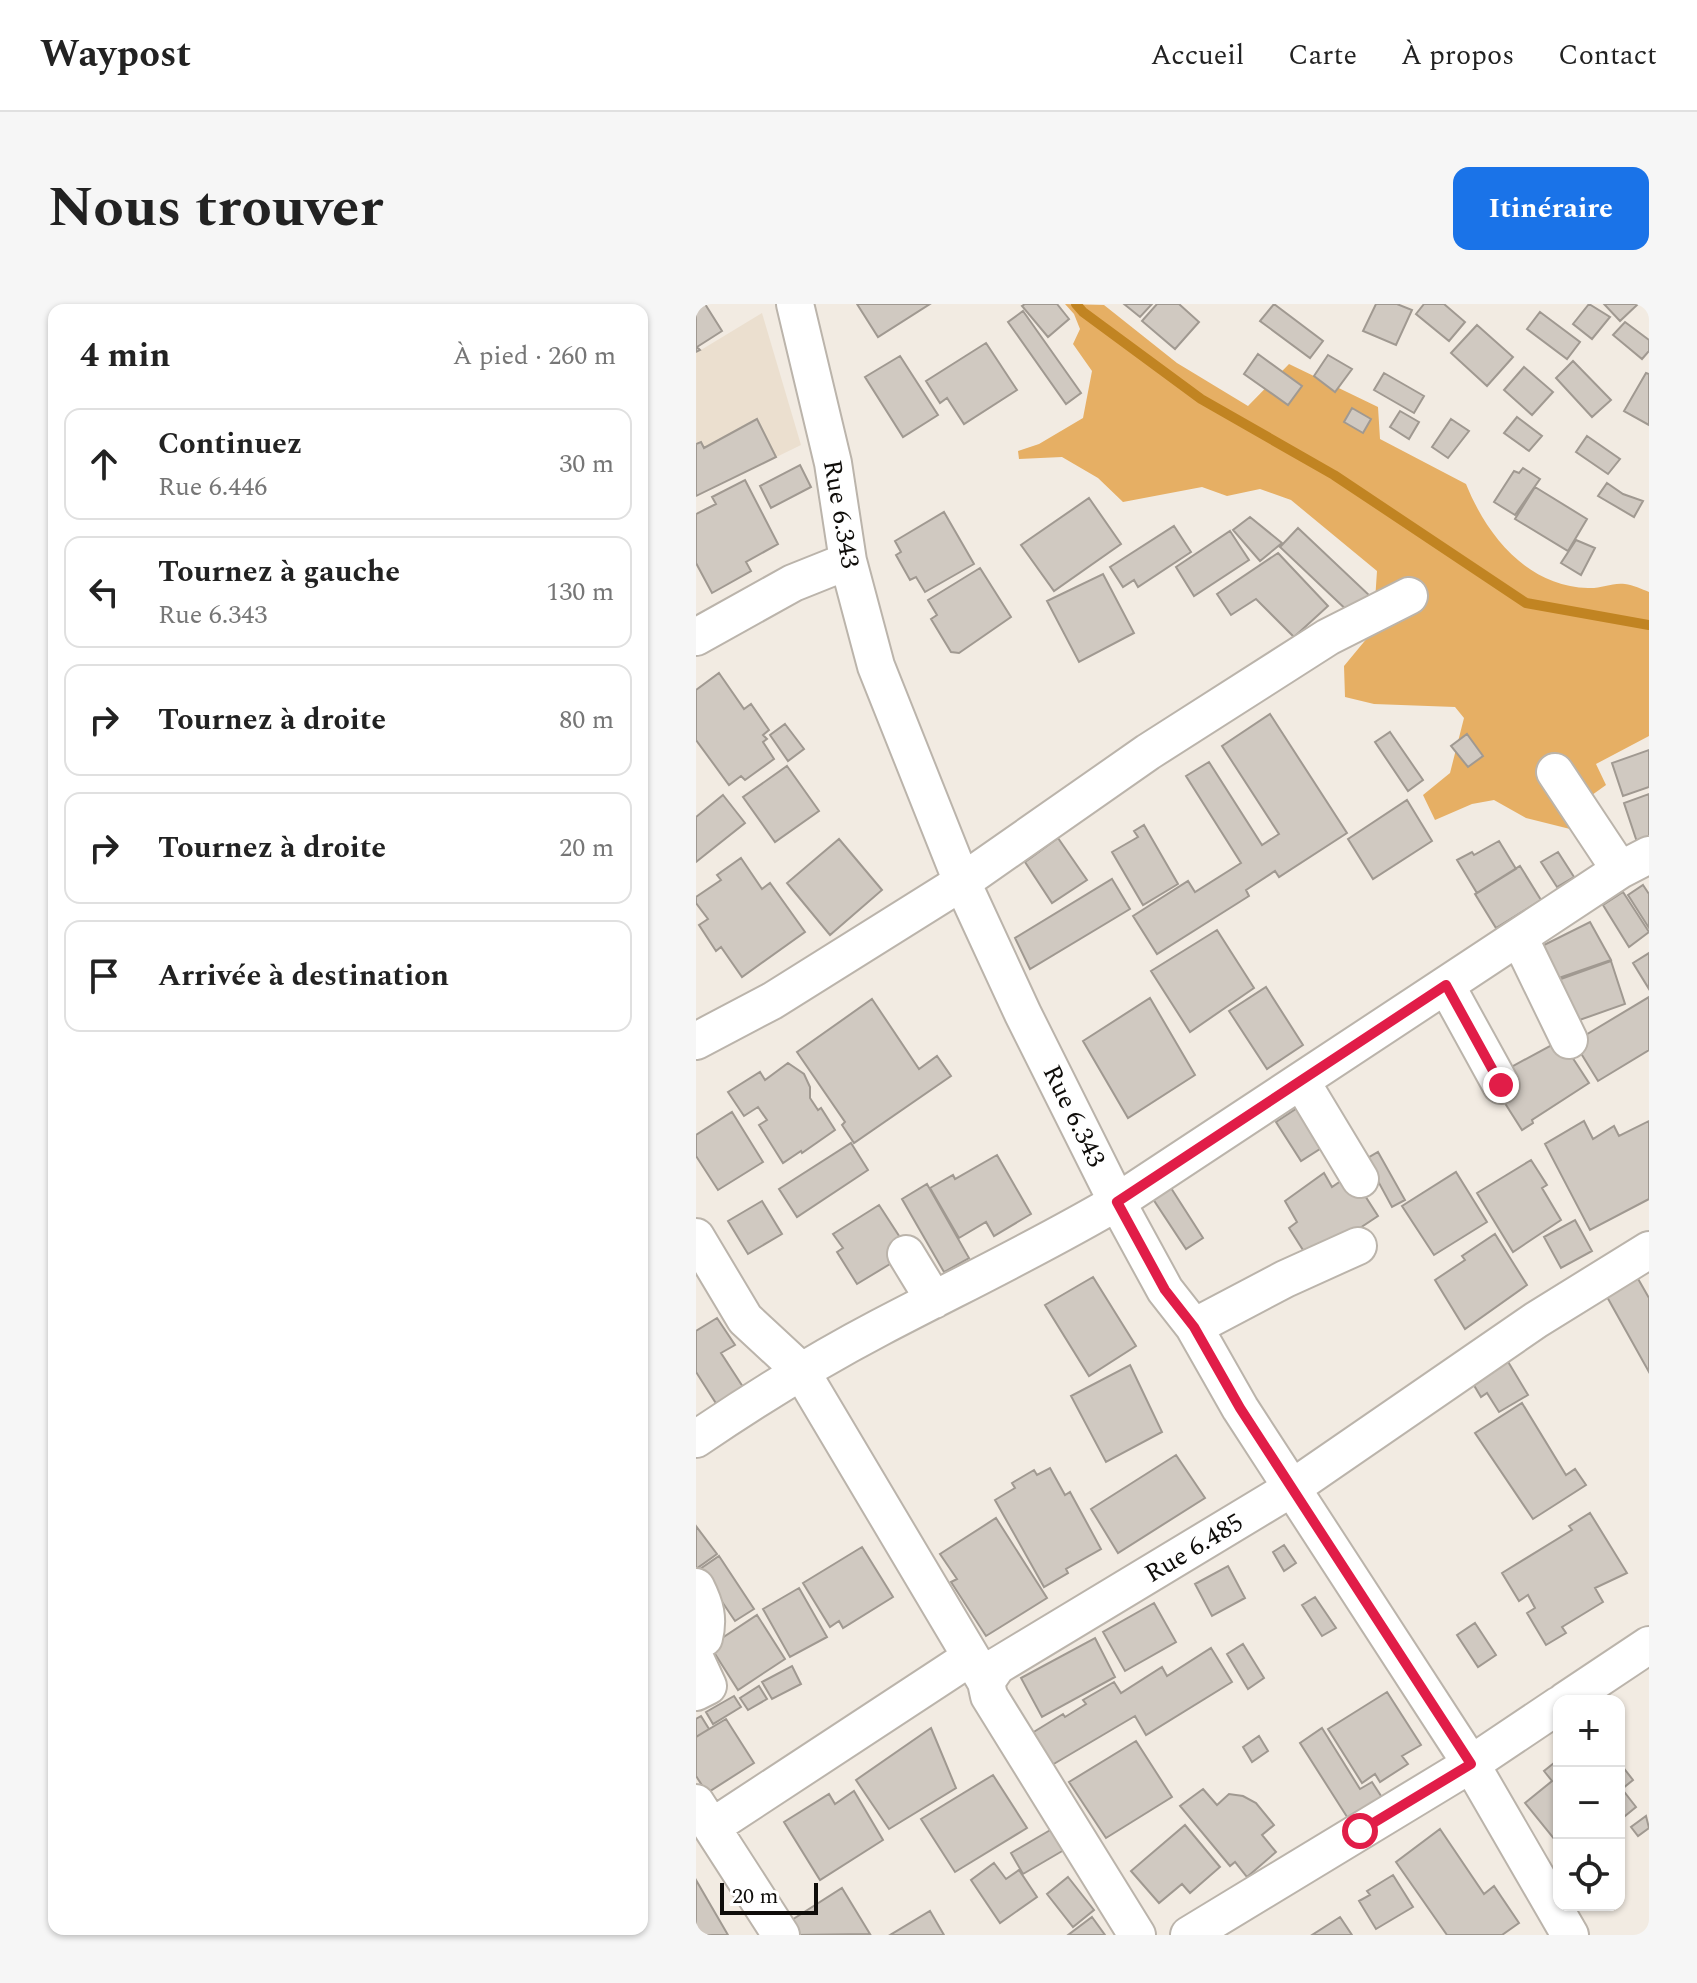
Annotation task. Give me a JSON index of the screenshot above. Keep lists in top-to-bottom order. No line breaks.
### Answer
{"streets":{"street":["Rue 6.343","Rue 6.485"]},"crossings":[["Rue 6.343","Rue 6.485"]],"scale_bar":"20 m","page":{"header":"Waypost","nav":["Accueil","Carte","À propos","Contact"],"title":"Nous trouver","buttons":"Itinéraire","heading":["4 min","À pied · 260 m"],"list":[["Continuez","Rue 6.446","30 m"],["Tournez à gauche","Rue 6.343","130 m"],["Tournez à droite","80 m"],["Tournez à droite","20 m"],"Arrivée à destination"],"map_buttons":["+","−"],"scale":"20 m"}}
